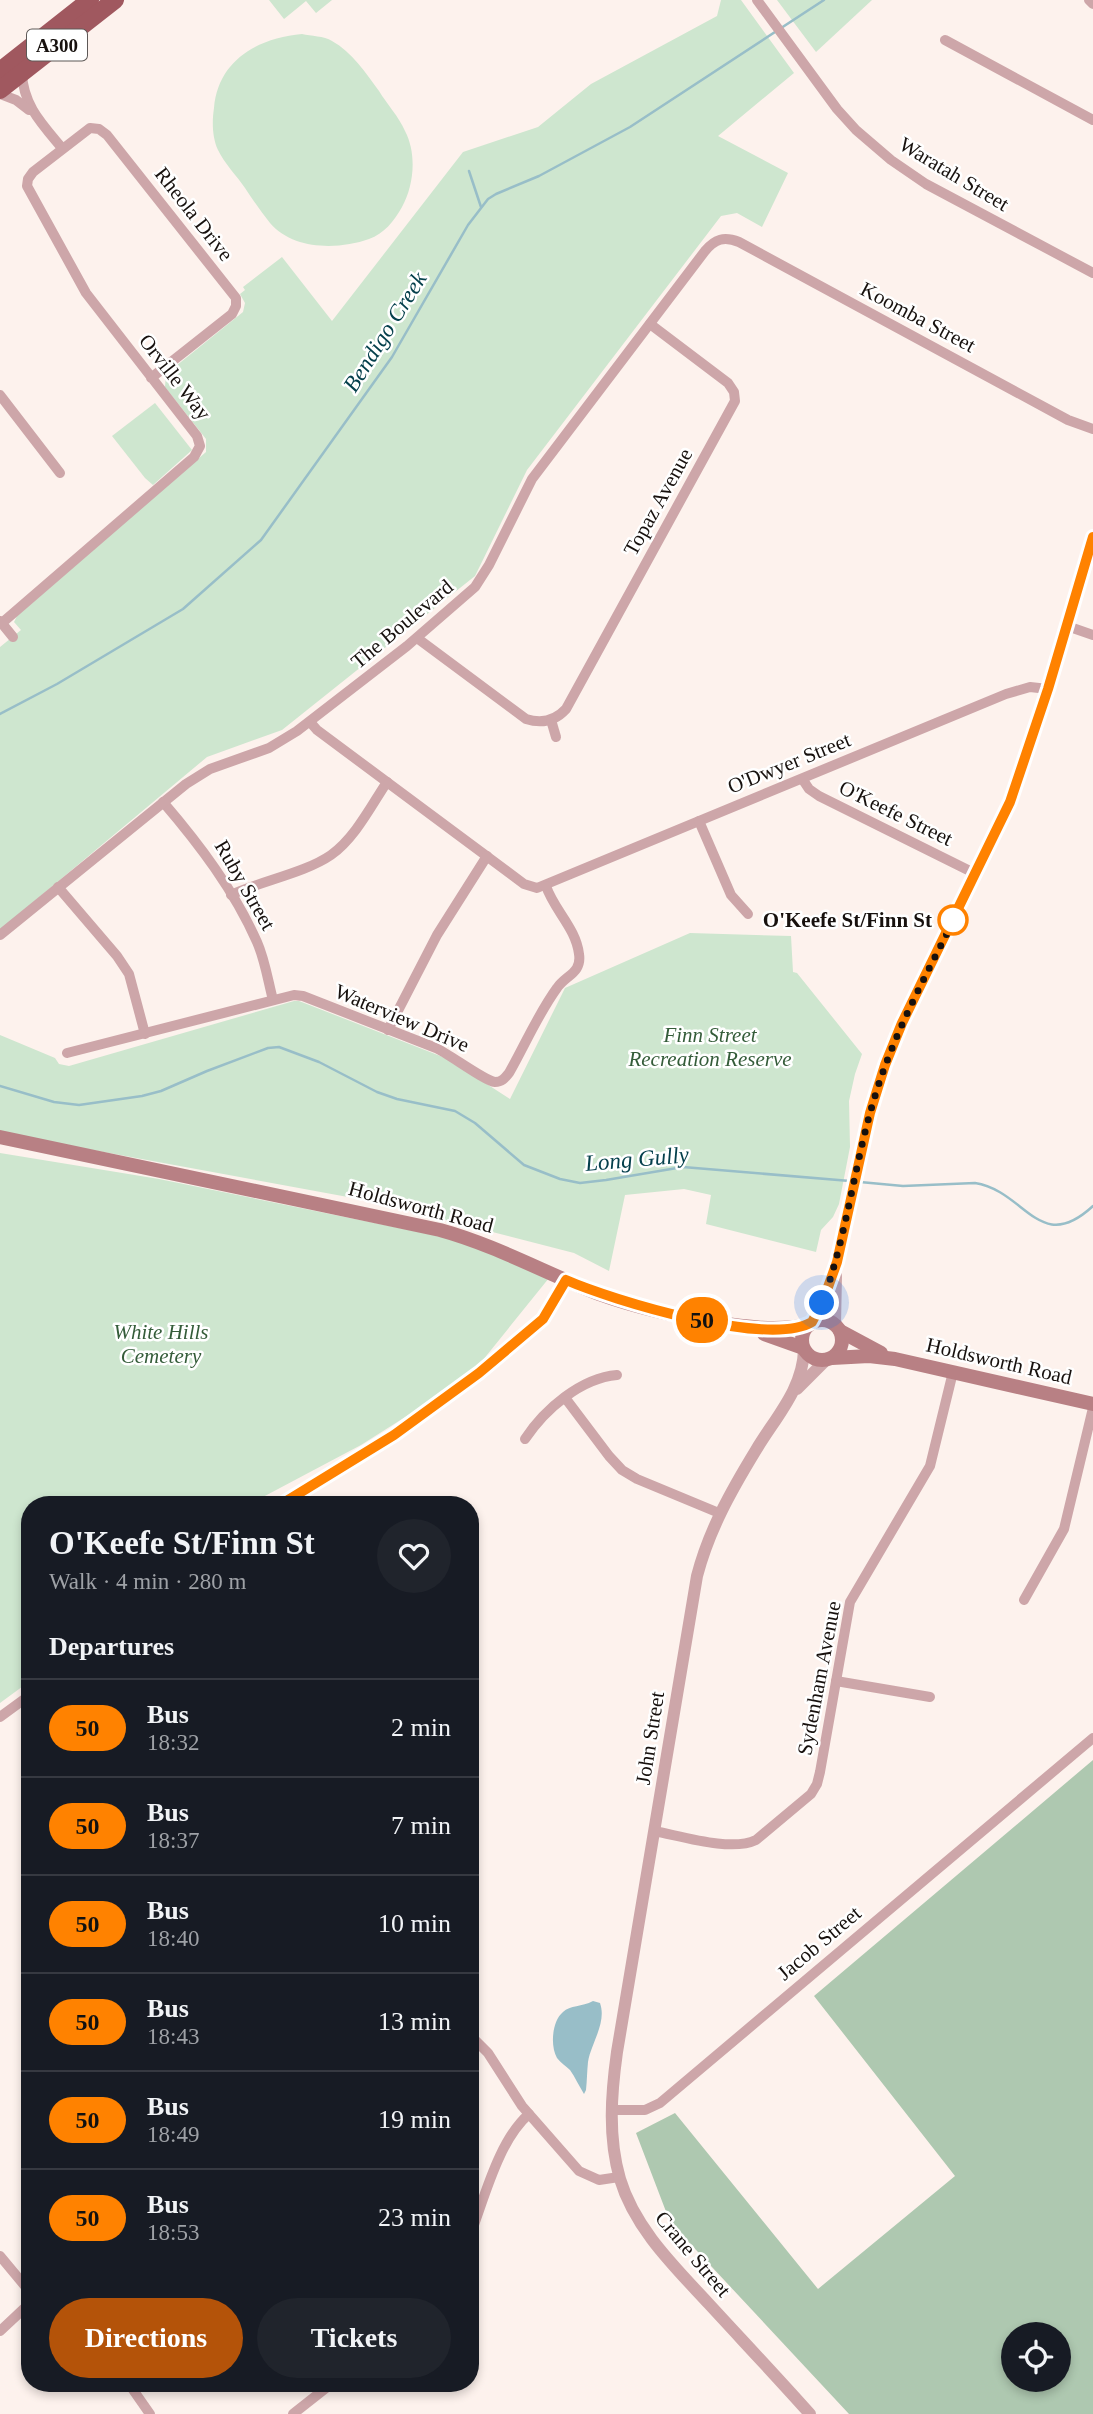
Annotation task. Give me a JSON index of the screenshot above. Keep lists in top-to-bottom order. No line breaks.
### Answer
{"streets":{"highway":["A300"],"main road":["Holdsworth Road"],"street":["Waratah Street","Rheola Drive","Koomba Street","Orville Way","Topaz Avenue","The Boulevard","O'Dwyer Street","O'Keefe Street","Ruby Street","Waterview Drive","Sydenham Avenue","John Street","Jacob Street","Crane Street"]},"crossings":[["Rheola Drive","Orville Way"],["Koomba Street","The Boulevard"],["Topaz Avenue","The Boulevard"],["The Boulevard","Ruby Street"],["O'Dwyer Street","O'Keefe Street"],["O'Dwyer Street","Waterview Drive"],["Ruby Street","Waterview Drive"],["Holdsworth Road","Sydenham Avenue"],["Holdsworth Road","John Street"],["Sydenham Avenue","John Street"],["John Street","Jacob Street"]],"water":["Bendigo Creek","Long Gully"],"parks":["Finn Street Recreation Reserve","White Hills Cemetery"],"places":["O'Keefe St/Finn St"],"lines":["bus line 50"],"page":{"on_map":"50","heading":[["O'Keefe St/Finn St","Walk · 4 min · 280 m"],"Departures"],"list":[{"mark":"50","name":"Bus","note":"18:32","value":"2 min"},{"mark":"50","name":"Bus","note":"18:37","value":"7 min"},{"mark":"50","name":"Bus","note":"18:40","value":"10 min"},{"mark":"50","name":"Bus","note":"18:43","value":"13 min"},{"mark":"50","name":"Bus","note":"18:49","value":"19 min"},{"mark":"50","name":"Bus","note":"18:53","value":"23 min"}],"buttons":["Directions","Tickets"]}}
